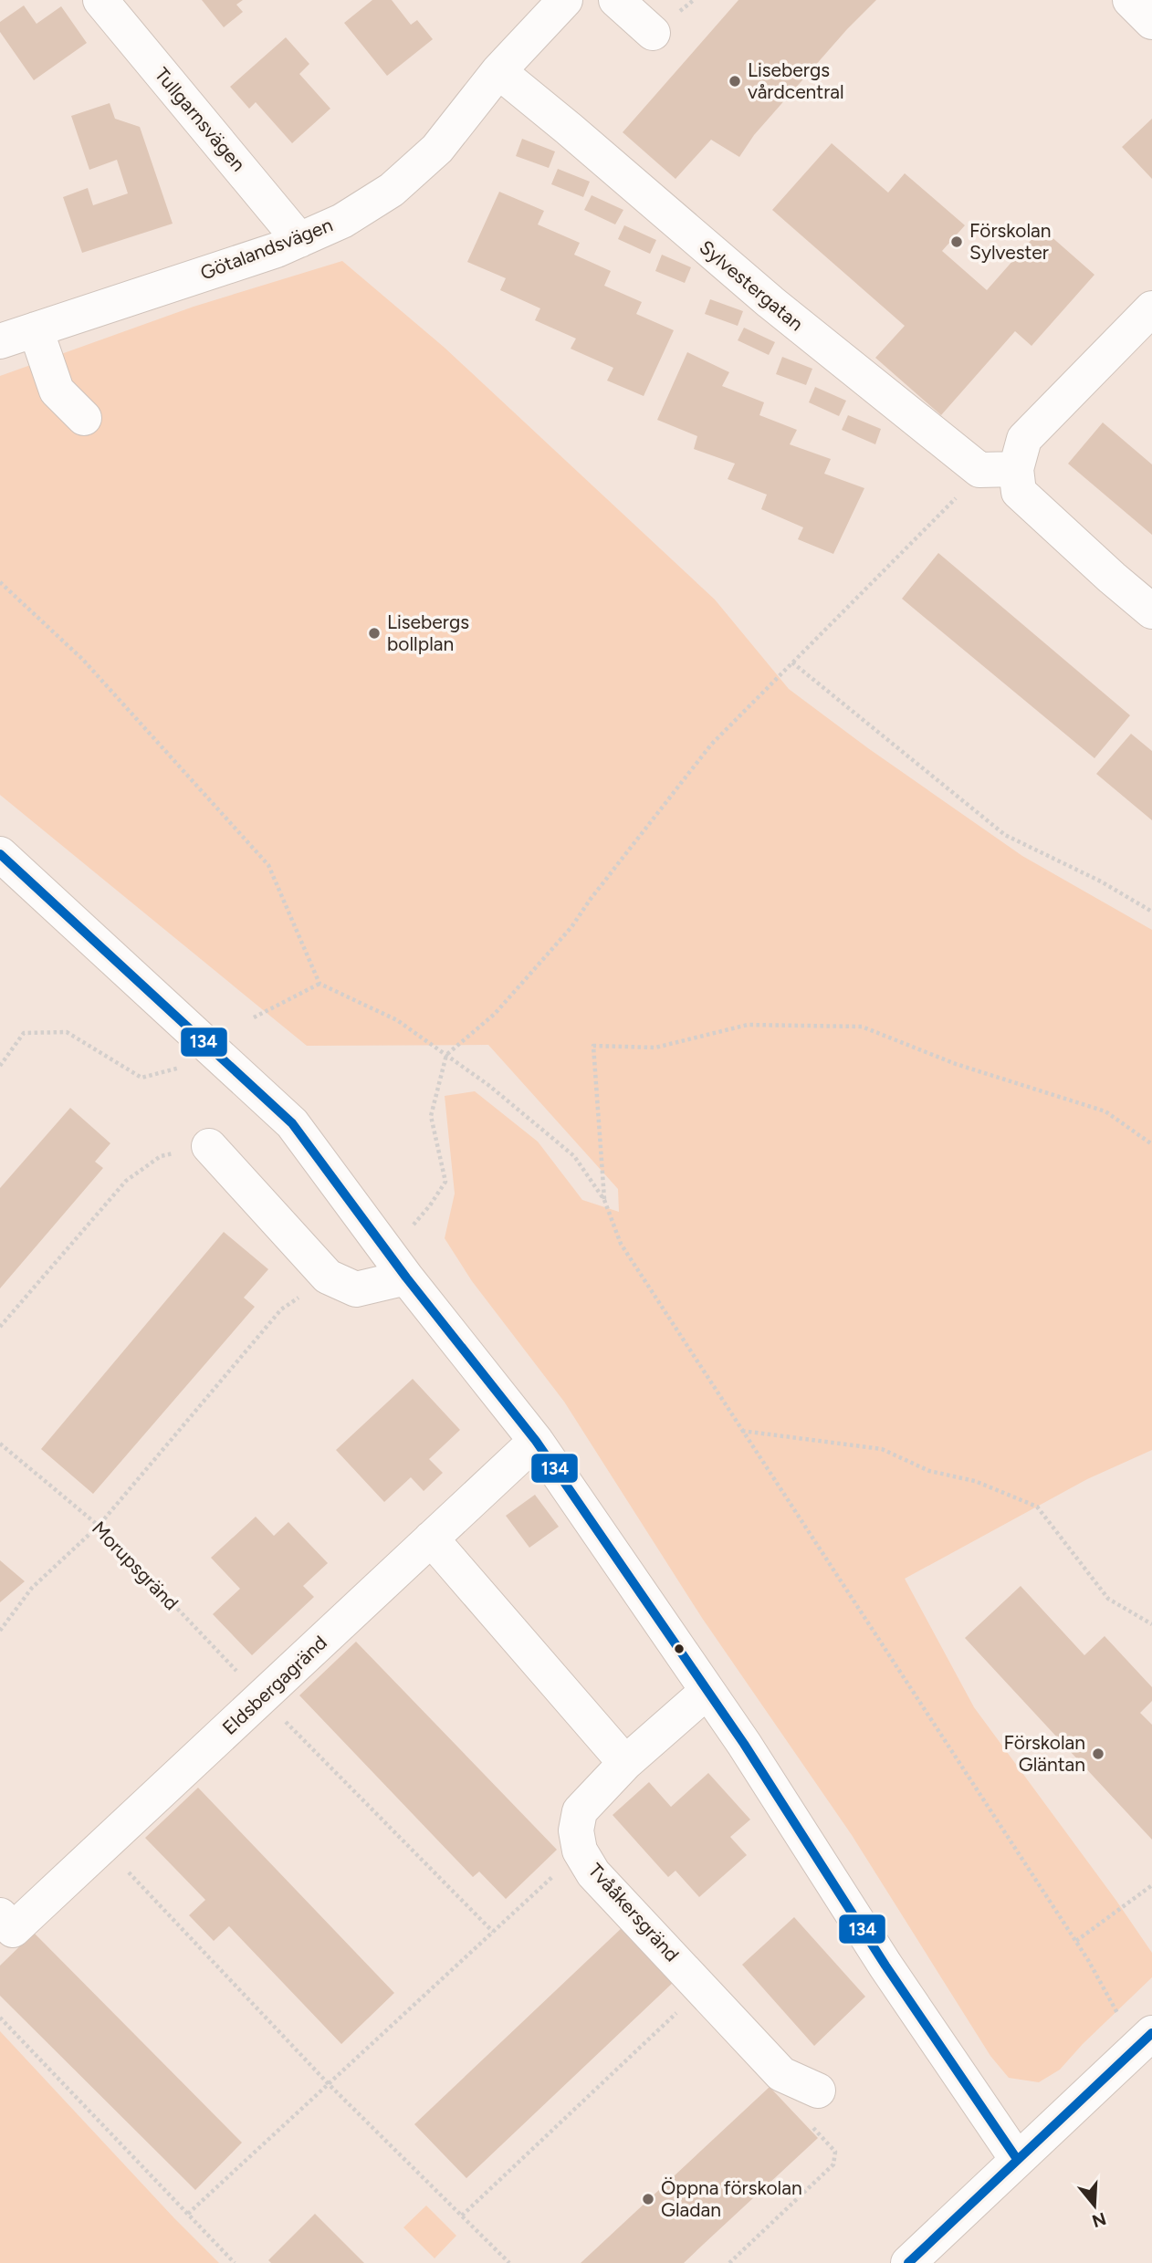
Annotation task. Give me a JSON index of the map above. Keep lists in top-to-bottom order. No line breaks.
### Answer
{"streets":{"street":["Tullgarnsvägen","Götalandsvägen","Sylvestergatan","Eldsbergagränd","Tvååkersgränd"],"path":["Morupsgränd"]},"crossings":[["Tullgarnsvägen","Götalandsvägen"],["Götalandsvägen","Sylvestergatan"],["Morupsgränd","Eldsbergagränd"]],"places":["Lisebergs vårdcentral","Förskolan Sylvester","Lisebergs bollplan","Förskolan Gläntan","Öppna förskolan Gladan"],"lines":["transit line 134"],"north":"bottom"}
